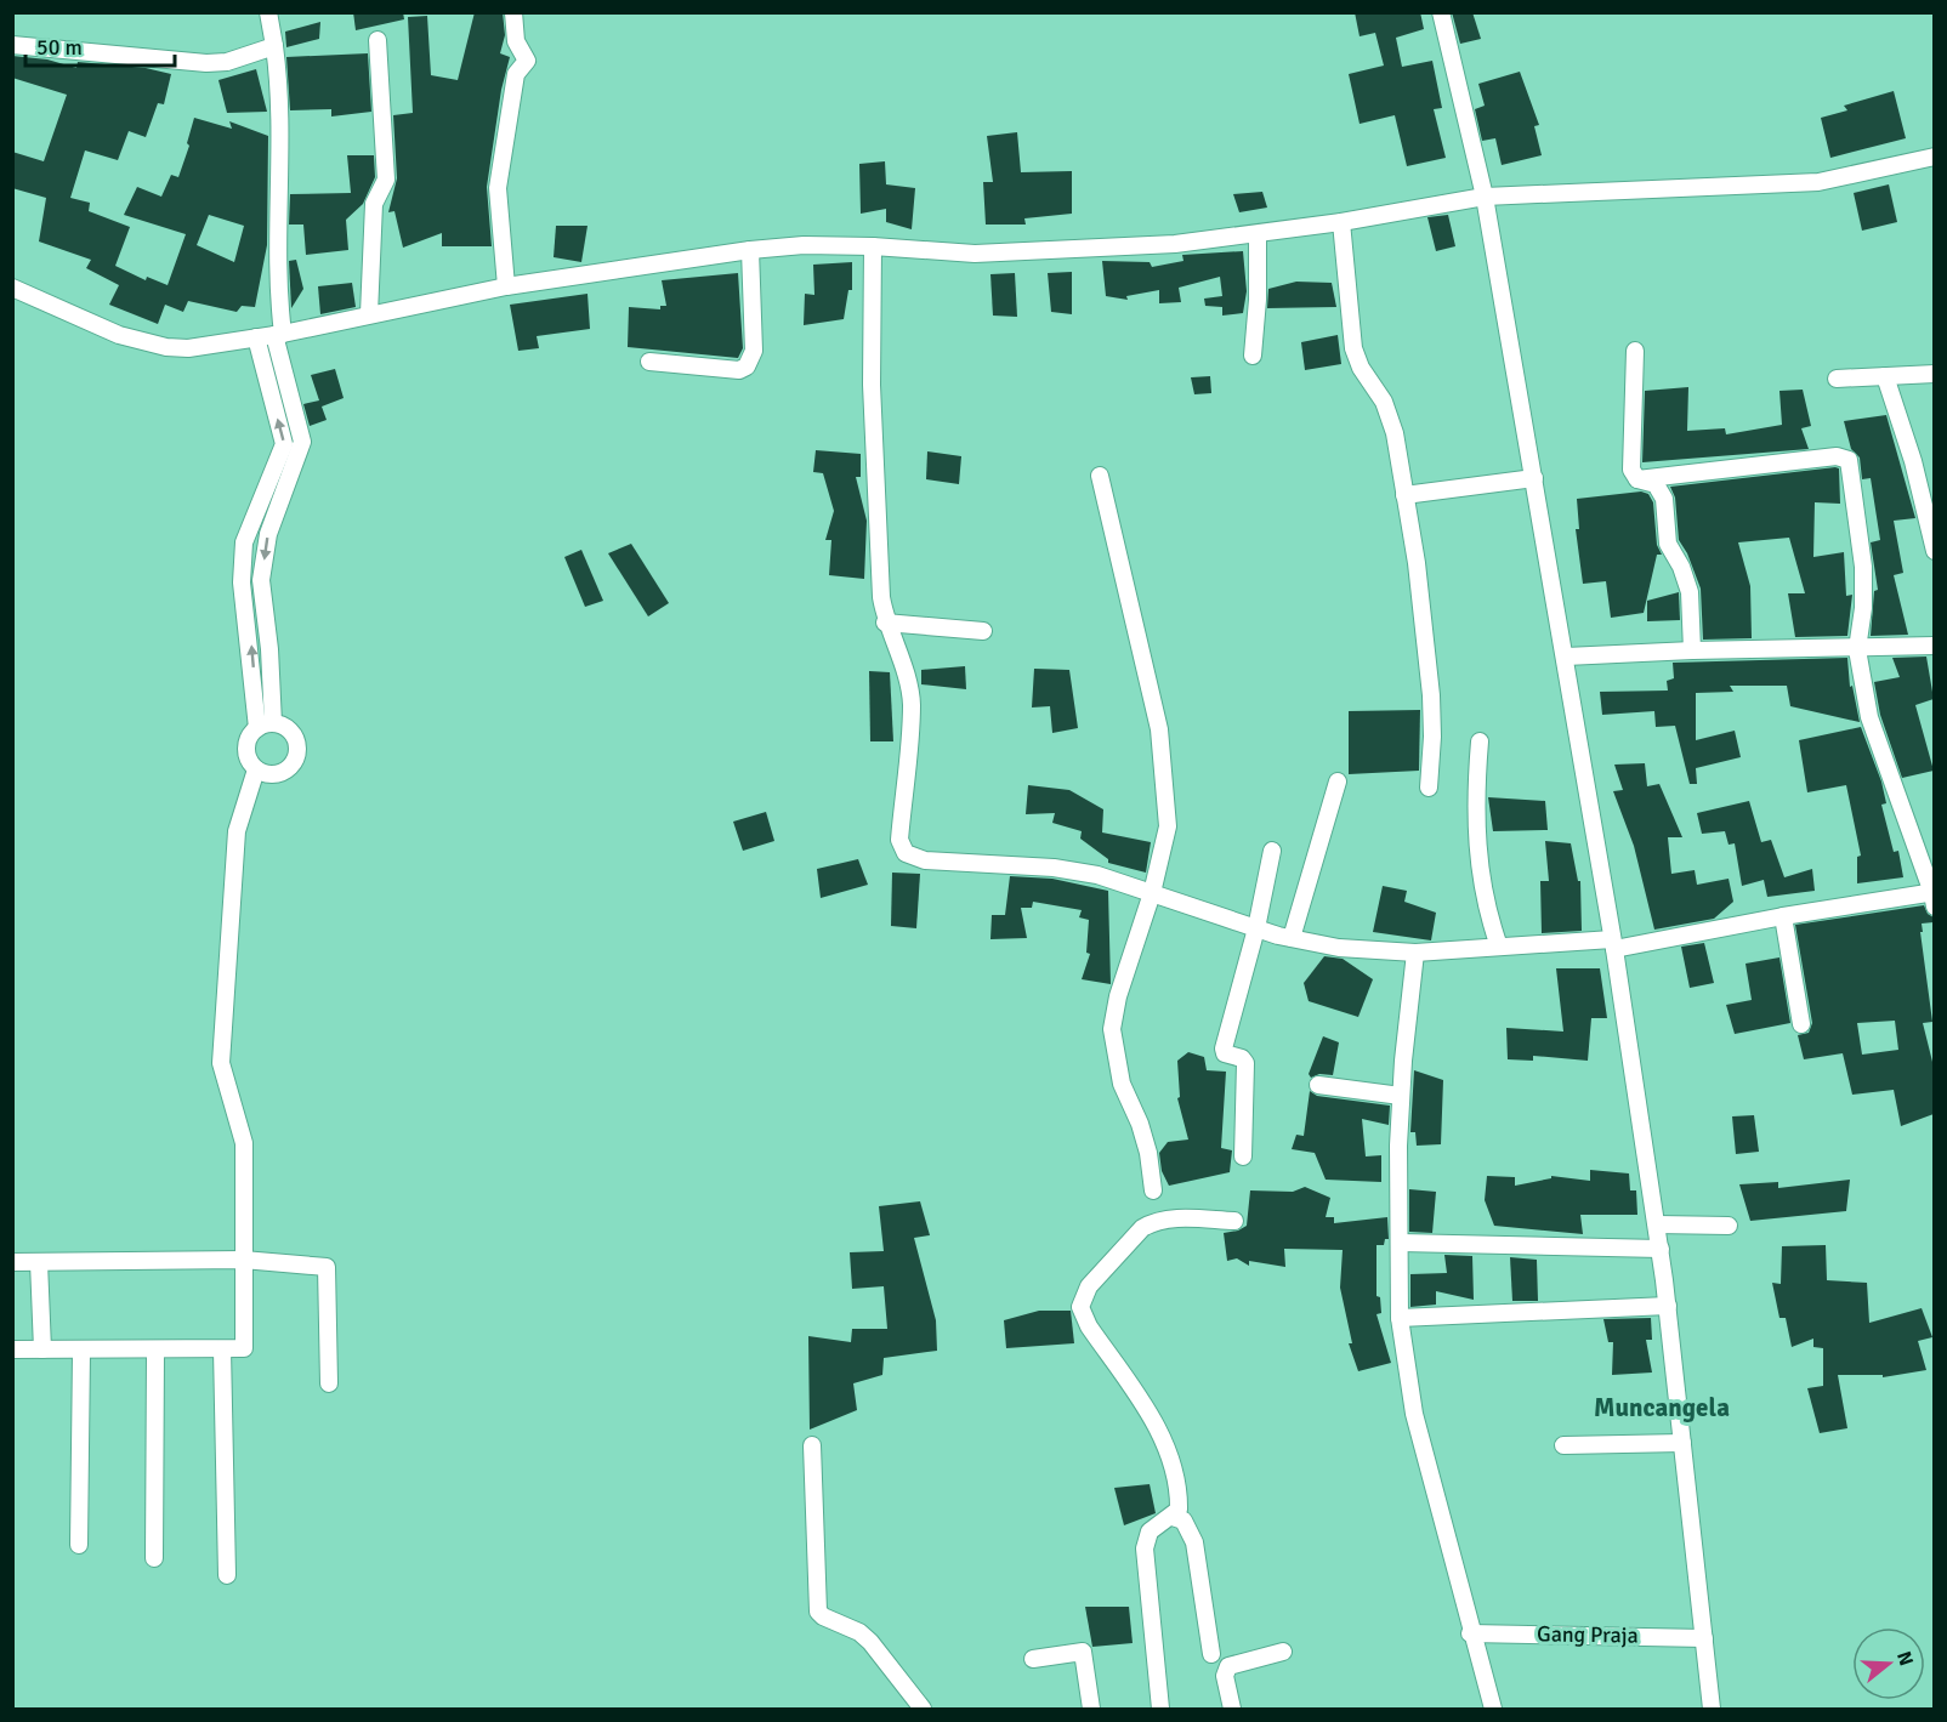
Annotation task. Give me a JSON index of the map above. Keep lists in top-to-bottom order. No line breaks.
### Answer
{"streets":{"street":["Gang Praja"]},"districts":["Muncangela"],"scale_bar":"50 m","north":"right"}
